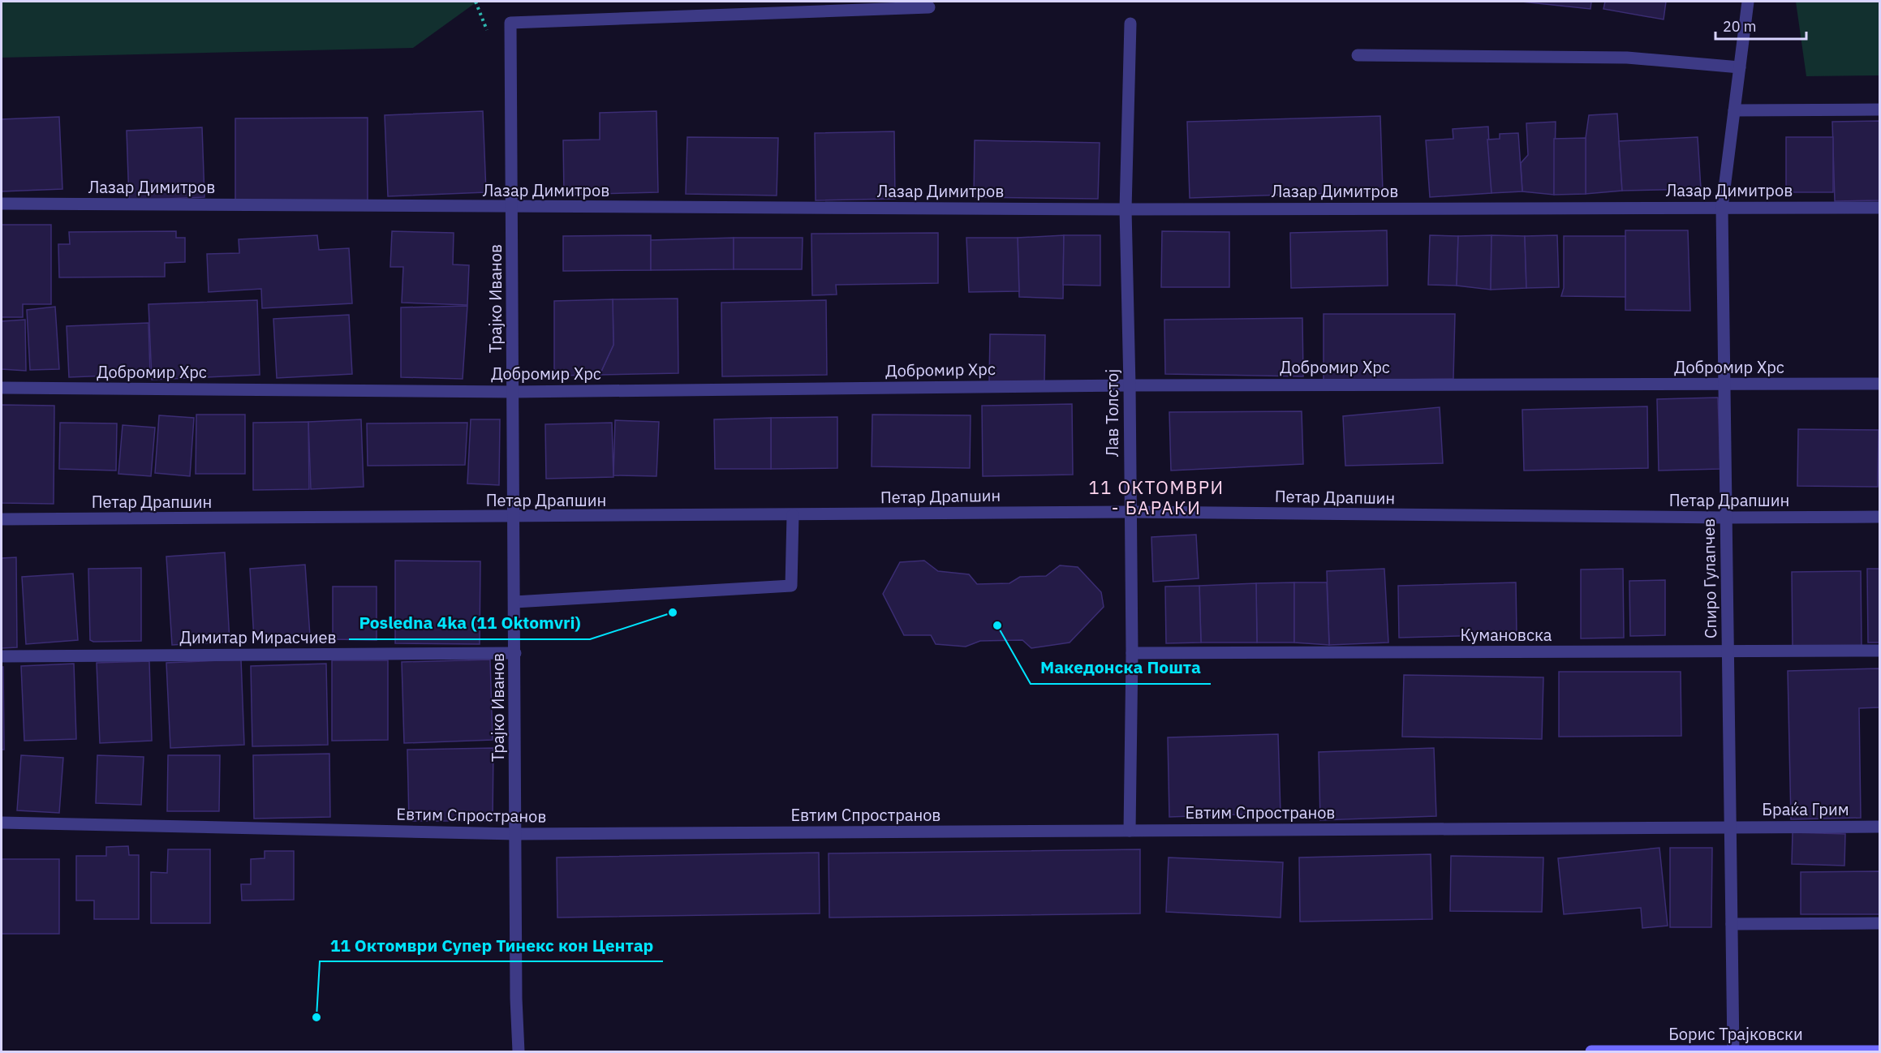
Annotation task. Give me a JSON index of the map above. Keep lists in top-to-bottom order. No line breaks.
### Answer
{"streets":{"street":["Лазар Димитров","Трајко Иванов","Добромир Хрс","Лав Толстој","Петар Драпшин","Спиро Гулапчев","Кумановска","Димитар Мирасчиев","Браќа Грим","Евтим Спространов","Борис Трајковски"]},"crossings":[["Лазар Димитров","Трајко Иванов"],["Лазар Димитров","Лав Толстој"],["Лазар Димитров","Спиро Гулапчев"],["Трајко Иванов","Добромир Хрс"],["Трајко Иванов","Петар Драпшин"],["Трајко Иванов","Димитар Мирасчиев"],["Трајко Иванов","Евтим Спространов"],["Добромир Хрс","Лав Толстој"],["Добромир Хрс","Спиро Гулапчев"],["Лав Толстој","Петар Драпшин"],["Лав Толстој","Кумановска"],["Лав Толстој","Евтим Спространов"],["Петар Драпшин","Спиро Гулапчев"],["Спиро Гулапчев","Кумановска"],["Спиро Гулапчев","Браќа Грим"],["Спиро Гулапчев","Евтим Спространов"],["Спиро Гулапчев","Борис Трајковски"],["Браќа Грим","Евтим Спространов"]],"districts":["11 ОКТОМВРИ - БАРАКИ"],"places":["Posledna 4ka (11 Oktomvri)","Македонска Пошта","11 Октомври Супер Тинекс кон Центар"],"scale_bar":"20 m"}
